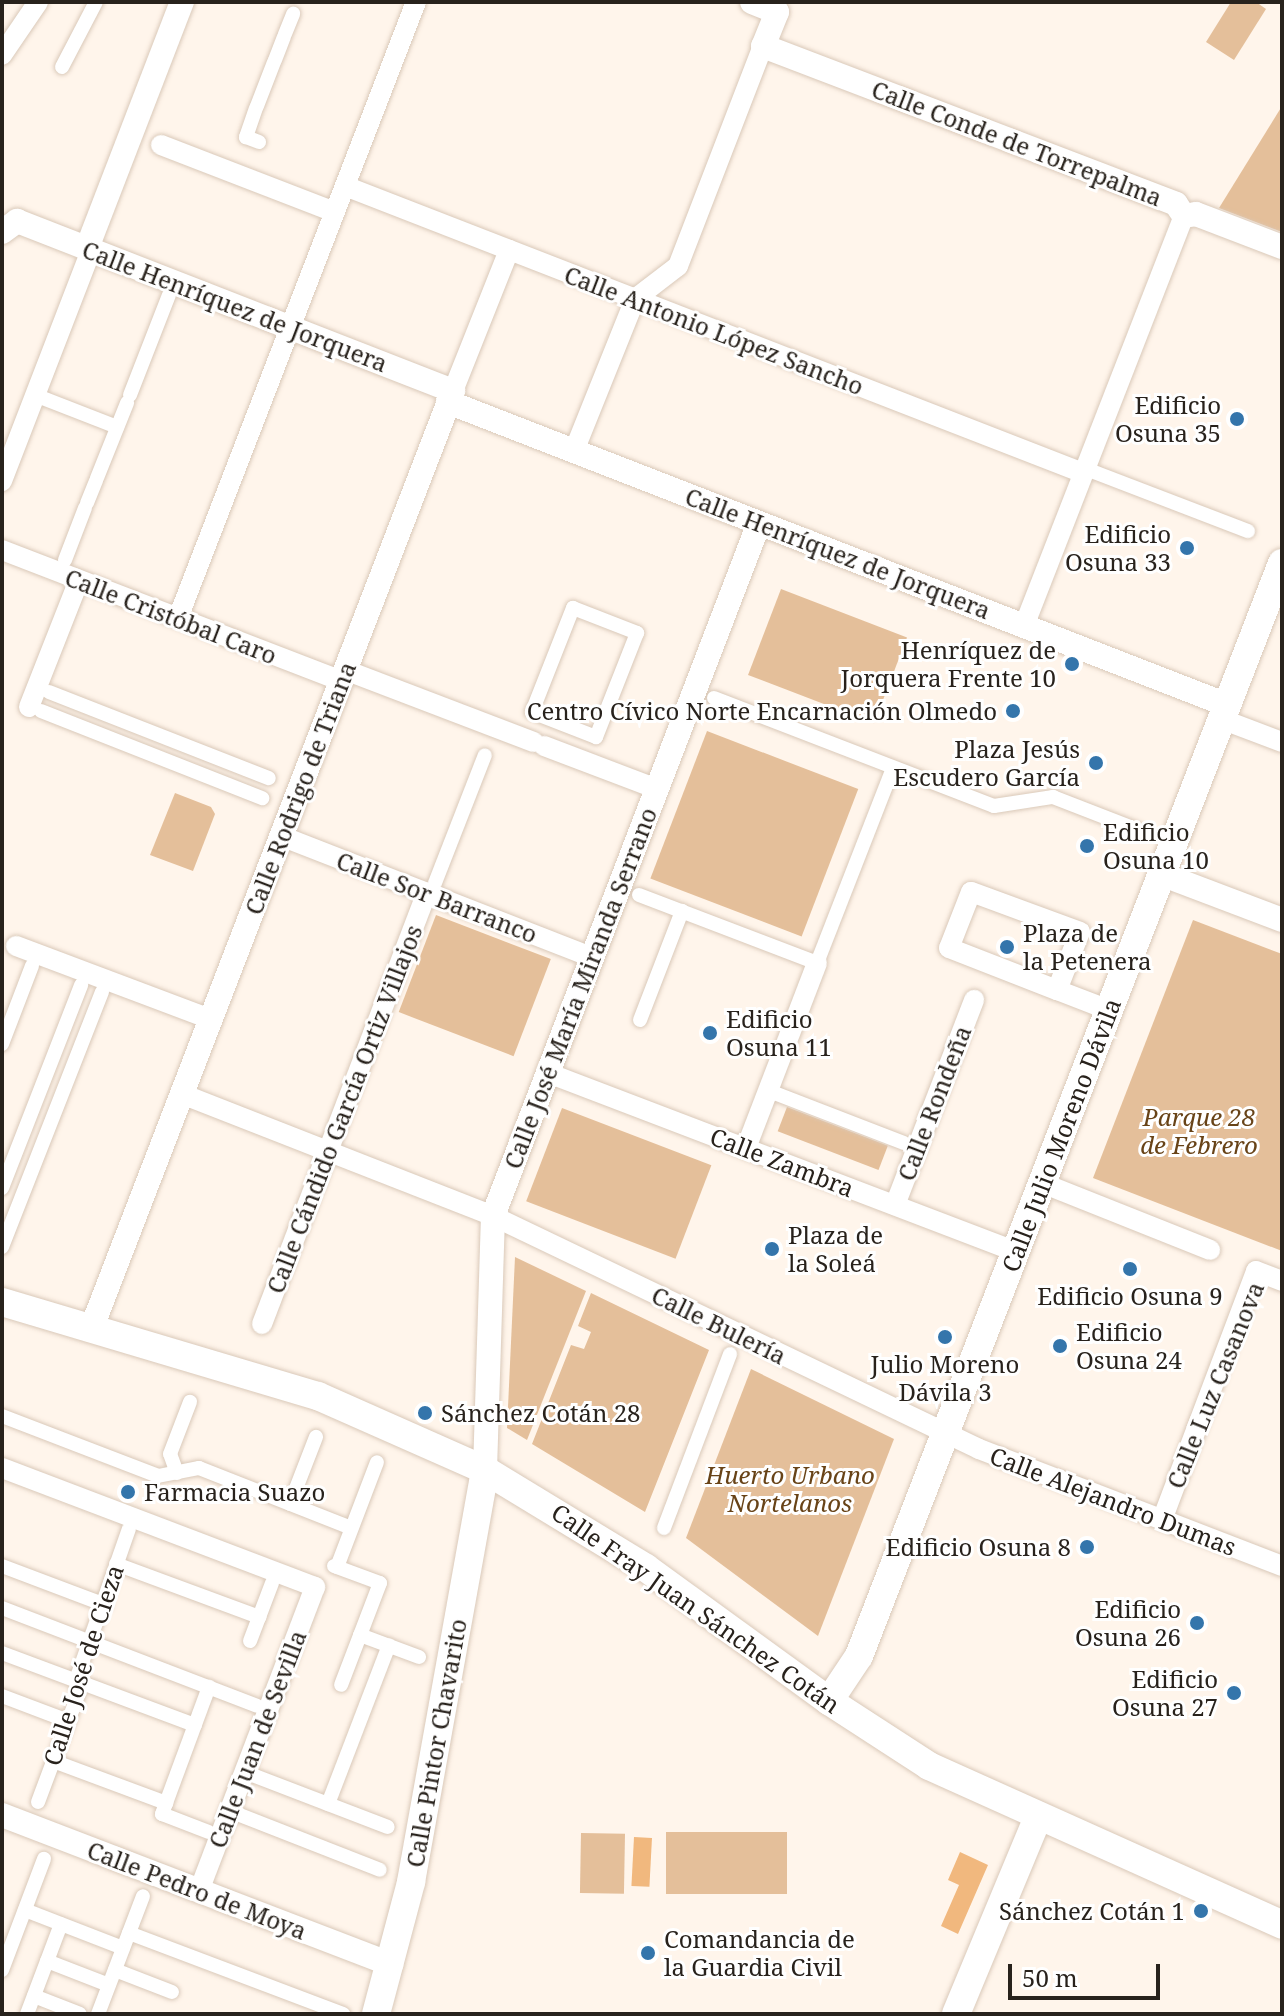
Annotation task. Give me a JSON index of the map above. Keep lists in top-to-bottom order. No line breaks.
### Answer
{"streets":{"main road":["Calle Julio Moreno Dávila","Calle Fray Juan Sánchez Cotán","Calle Pintor Chavarito"],"street":["Calle Conde de Torrepalma","Calle Henríquez de Jorquera","Calle Antonio López Sancho","Calle Cristóbal Caro","Calle Rodrigo de Triana","Calle Sor Barranco","Calle José María Miranda Serrano","Calle Rondeña","Calle Cándido García Ortiz Villajos","Calle Zambra","Calle Bulería","Calle Luz Casanova","Calle Alejandro Dumas","Calle José de Cieza","Calle Juan de Sevilla","Calle Pedro de Moya"]},"crossings":[["Calle Conde de Torrepalma","Calle Henríquez de Jorquera"],["Calle Conde de Torrepalma","Calle Antonio López Sancho"],["Calle Henríquez de Jorquera","Calle Rodrigo de Triana"],["Calle Henríquez de Jorquera","Calle José María Miranda Serrano"],["Calle Henríquez de Jorquera","Calle Julio Moreno Dávila"],["Calle Antonio López Sancho","Calle Rodrigo de Triana"],["Calle Cristóbal Caro","Calle Rodrigo de Triana"],["Calle Cristóbal Caro","Calle José María Miranda Serrano"],["Calle Rodrigo de Triana","Calle Sor Barranco"],["Calle Rodrigo de Triana","Calle Bulería"],["Calle Rodrigo de Triana","Calle Fray Juan Sánchez Cotán"],["Calle Sor Barranco","Calle José María Miranda Serrano"],["Calle Sor Barranco","Calle Cándido García Ortiz Villajos"],["Calle José María Miranda Serrano","Calle Zambra"],["Calle José María Miranda Serrano","Calle Bulería"],["Calle José María Miranda Serrano","Calle Fray Juan Sánchez Cotán"],["Calle José María Miranda Serrano","Calle Pintor Chavarito"],["Calle Rondeña","Calle Zambra"],["Calle Cándido García Ortiz Villajos","Calle Bulería"],["Calle Julio Moreno Dávila","Calle Zambra"],["Calle Julio Moreno Dávila","Calle Bulería"],["Calle Julio Moreno Dávila","Calle Alejandro Dumas"],["Calle Julio Moreno Dávila","Calle Fray Juan Sánchez Cotán"],["Calle Bulería","Calle Alejandro Dumas"],["Calle Luz Casanova","Calle Alejandro Dumas"],["Calle Fray Juan Sánchez Cotán","Calle Pintor Chavarito"],["Calle Juan de Sevilla","Calle Pedro de Moya"],["Calle Pintor Chavarito","Calle Pedro de Moya"]],"parks":["Parque 28 de Febrero","Huerto Urbano Nortelanos"],"places":["Edificio Osuna 35","Edificio Osuna 33","Henríquez de Jorquera Frente 10","Centro Cívico Norte Encarnación Olmedo","Plaza Jesús Escudero García","Edificio Osuna 10","Plaza de la Petenera","Edificio Osuna 11","Plaza de la Soleá","Edificio Osuna 9","Julio Moreno Dávila 3","Edificio Osuna 24","Sánchez Cotán 28","Farmacia Suazo","Edificio Osuna 8","Edificio Osuna 26","Edificio Osuna 27","Sánchez Cotán 1","Comandancia de la Guardia Civil"],"scale_bar":"50 m"}
